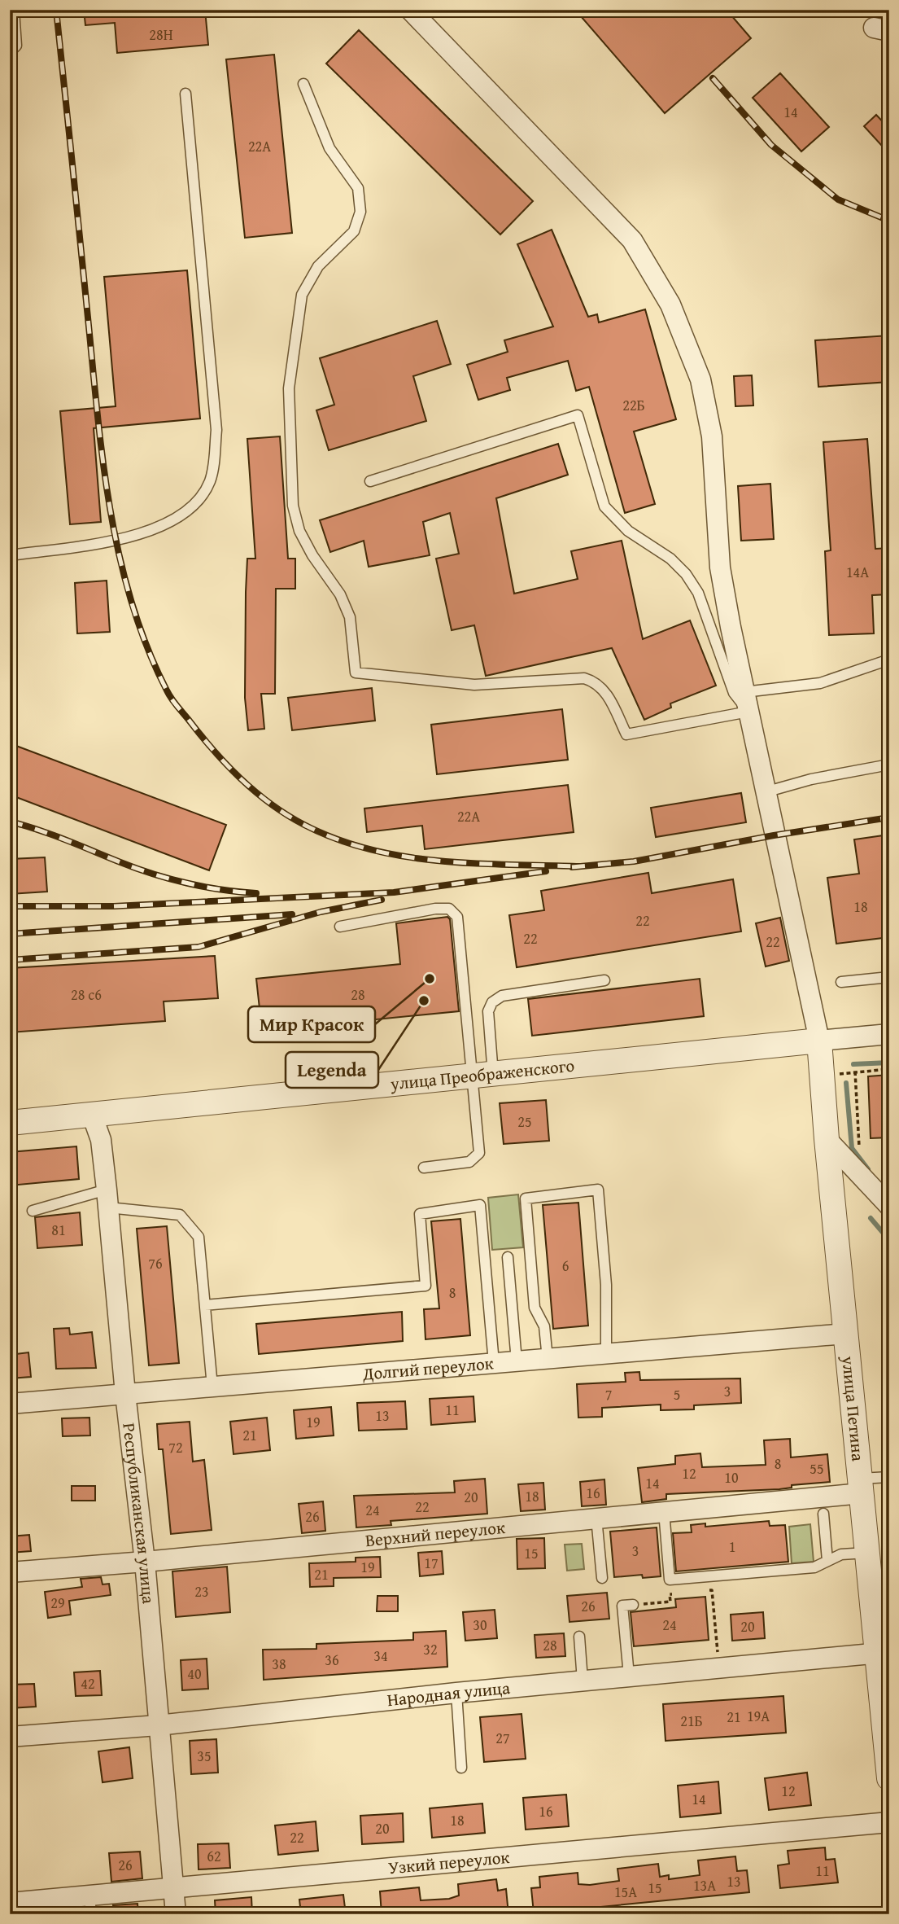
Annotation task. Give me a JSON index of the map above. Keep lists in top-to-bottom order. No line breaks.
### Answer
{"streets":{"street":["улица Преображенского","Долгий переулок","улица Петина","Республиканская улица","Верхний переулок","Народная улица","Узкий переулок"]},"crossings":[["улица Преображенского","улица Петина"],["улица Преображенского","Республиканская улица"],["Долгий переулок","улица Петина"],["Долгий переулок","Республиканская улица"],["улица Петина","Верхний переулок"],["улица Петина","Народная улица"],["Республиканская улица","Верхний переулок"],["Республиканская улица","Народная улица"],["Республиканская улица","Узкий переулок"]],"places":["Мир Красок","Legenda"],"house_numbers":["28Н","14","22А","22Б","14А","22А","18","22","22","22","28 с6","28","25","81","76","6","8","3","7","5","11","13","19","21","72","8","55","12","10","14","16","18","20","22","24","26","1","3","15","17","19","21","23","29","26","30","24","20","28","32","34","36","38","40","42","19А","21","21Б","27","35","12","14","16","18","20","22","62","26","11","13","13А","15","15А"]}
